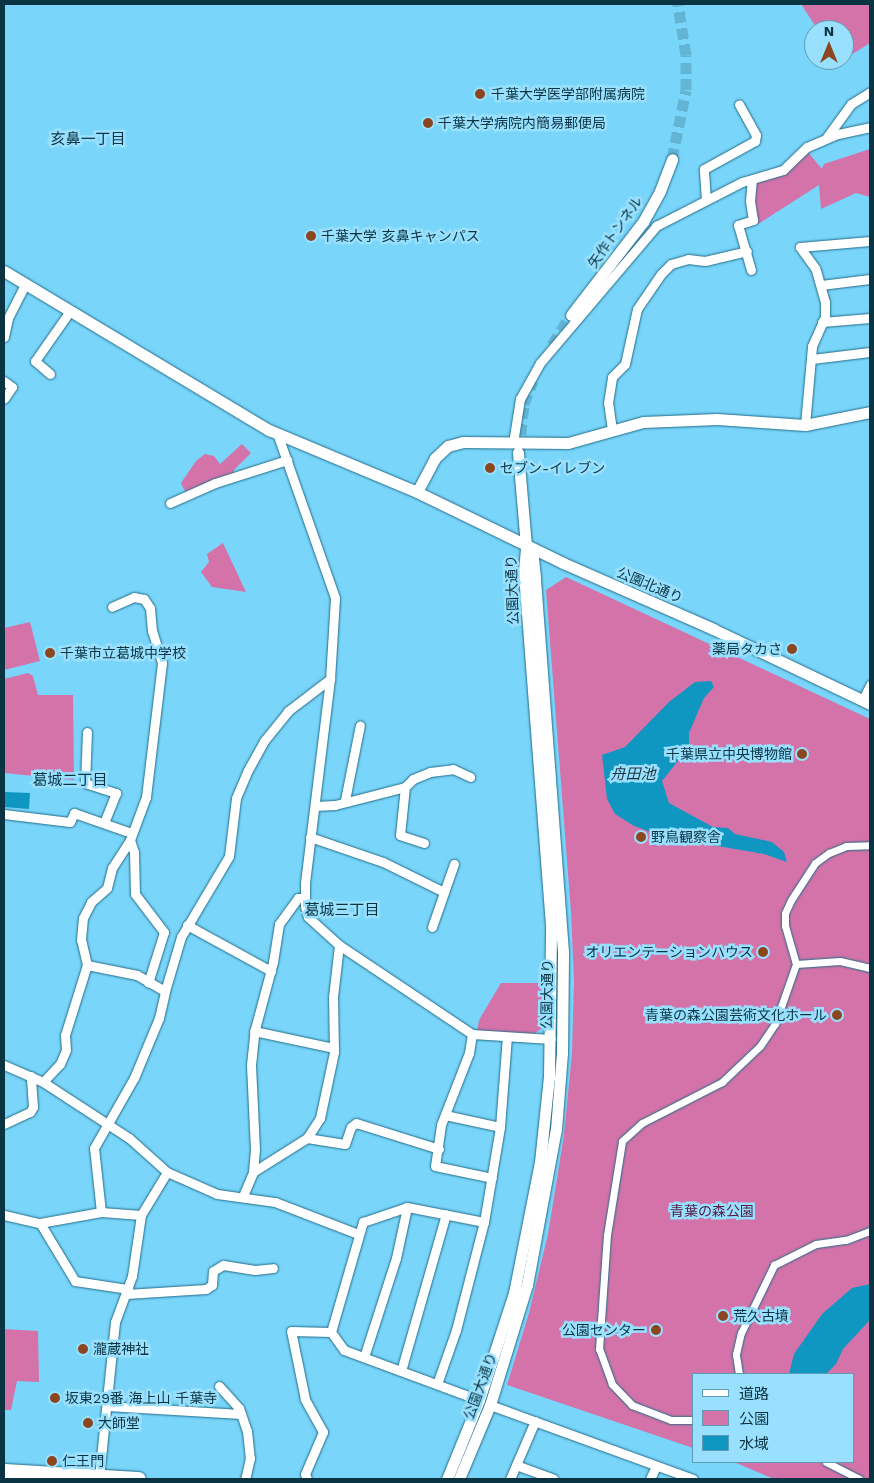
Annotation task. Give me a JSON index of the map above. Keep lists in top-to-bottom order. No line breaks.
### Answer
{"streets":{"street":["矢作トンネル","公園北通り","公園大通り"]},"crossings":[["公園北通り","公園大通り"]],"districts":["亥鼻一丁目","葛城二丁目","葛城三丁目"],"water":["舟田池"],"parks":["青葉の森公園"],"places":["千葉大学医学部附属病院","千葉大学病院内簡易郵便局","千葉大学 亥鼻キャンパス","セブン-イレブン","薬局タカさ","千葉市立葛城中学校","千葉県立中央博物館","野鳥観察舎","オリエンテーションハウス","青葉の森公園芸術文化ホール","荒久古墳","公園センター","瀧蔵神社","坂東29番 海上山 千葉寺","大師堂","仁王門"],"legend":["道路","公園","水域"],"north":"top"}
